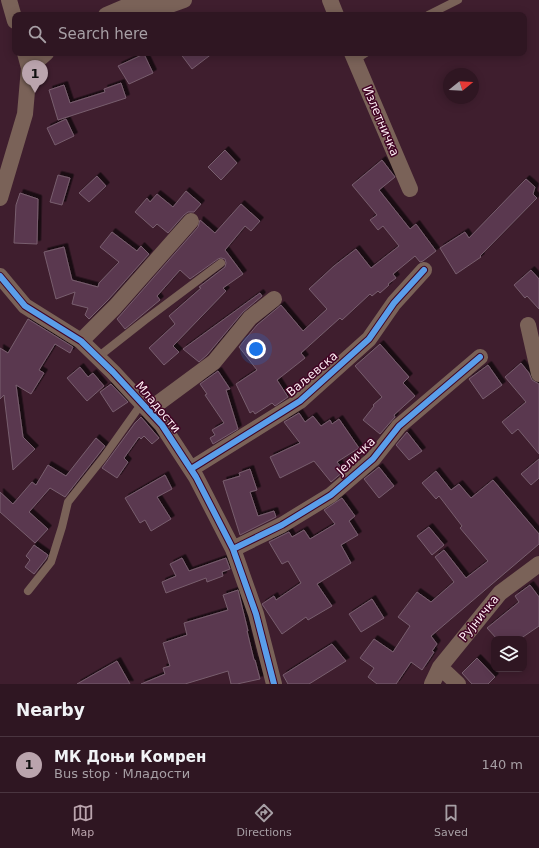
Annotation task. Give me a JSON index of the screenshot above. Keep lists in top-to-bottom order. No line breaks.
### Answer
{"streets":{"street":["Излетничка","Ваљевска","Младости","Јеличка","Рујничка"]},"crossings":[["Ваљевска","Младости"],["Младости","Јеличка"]],"north":"right","page":{"search":"Search here","pins":"1","heading":"Nearby","list":[{"mark":"1","name":"МК Доњи Комрен","note":"Bus stop · Младости","value":"140 m"}],"nav":["Map","Directions","Saved"]}}
